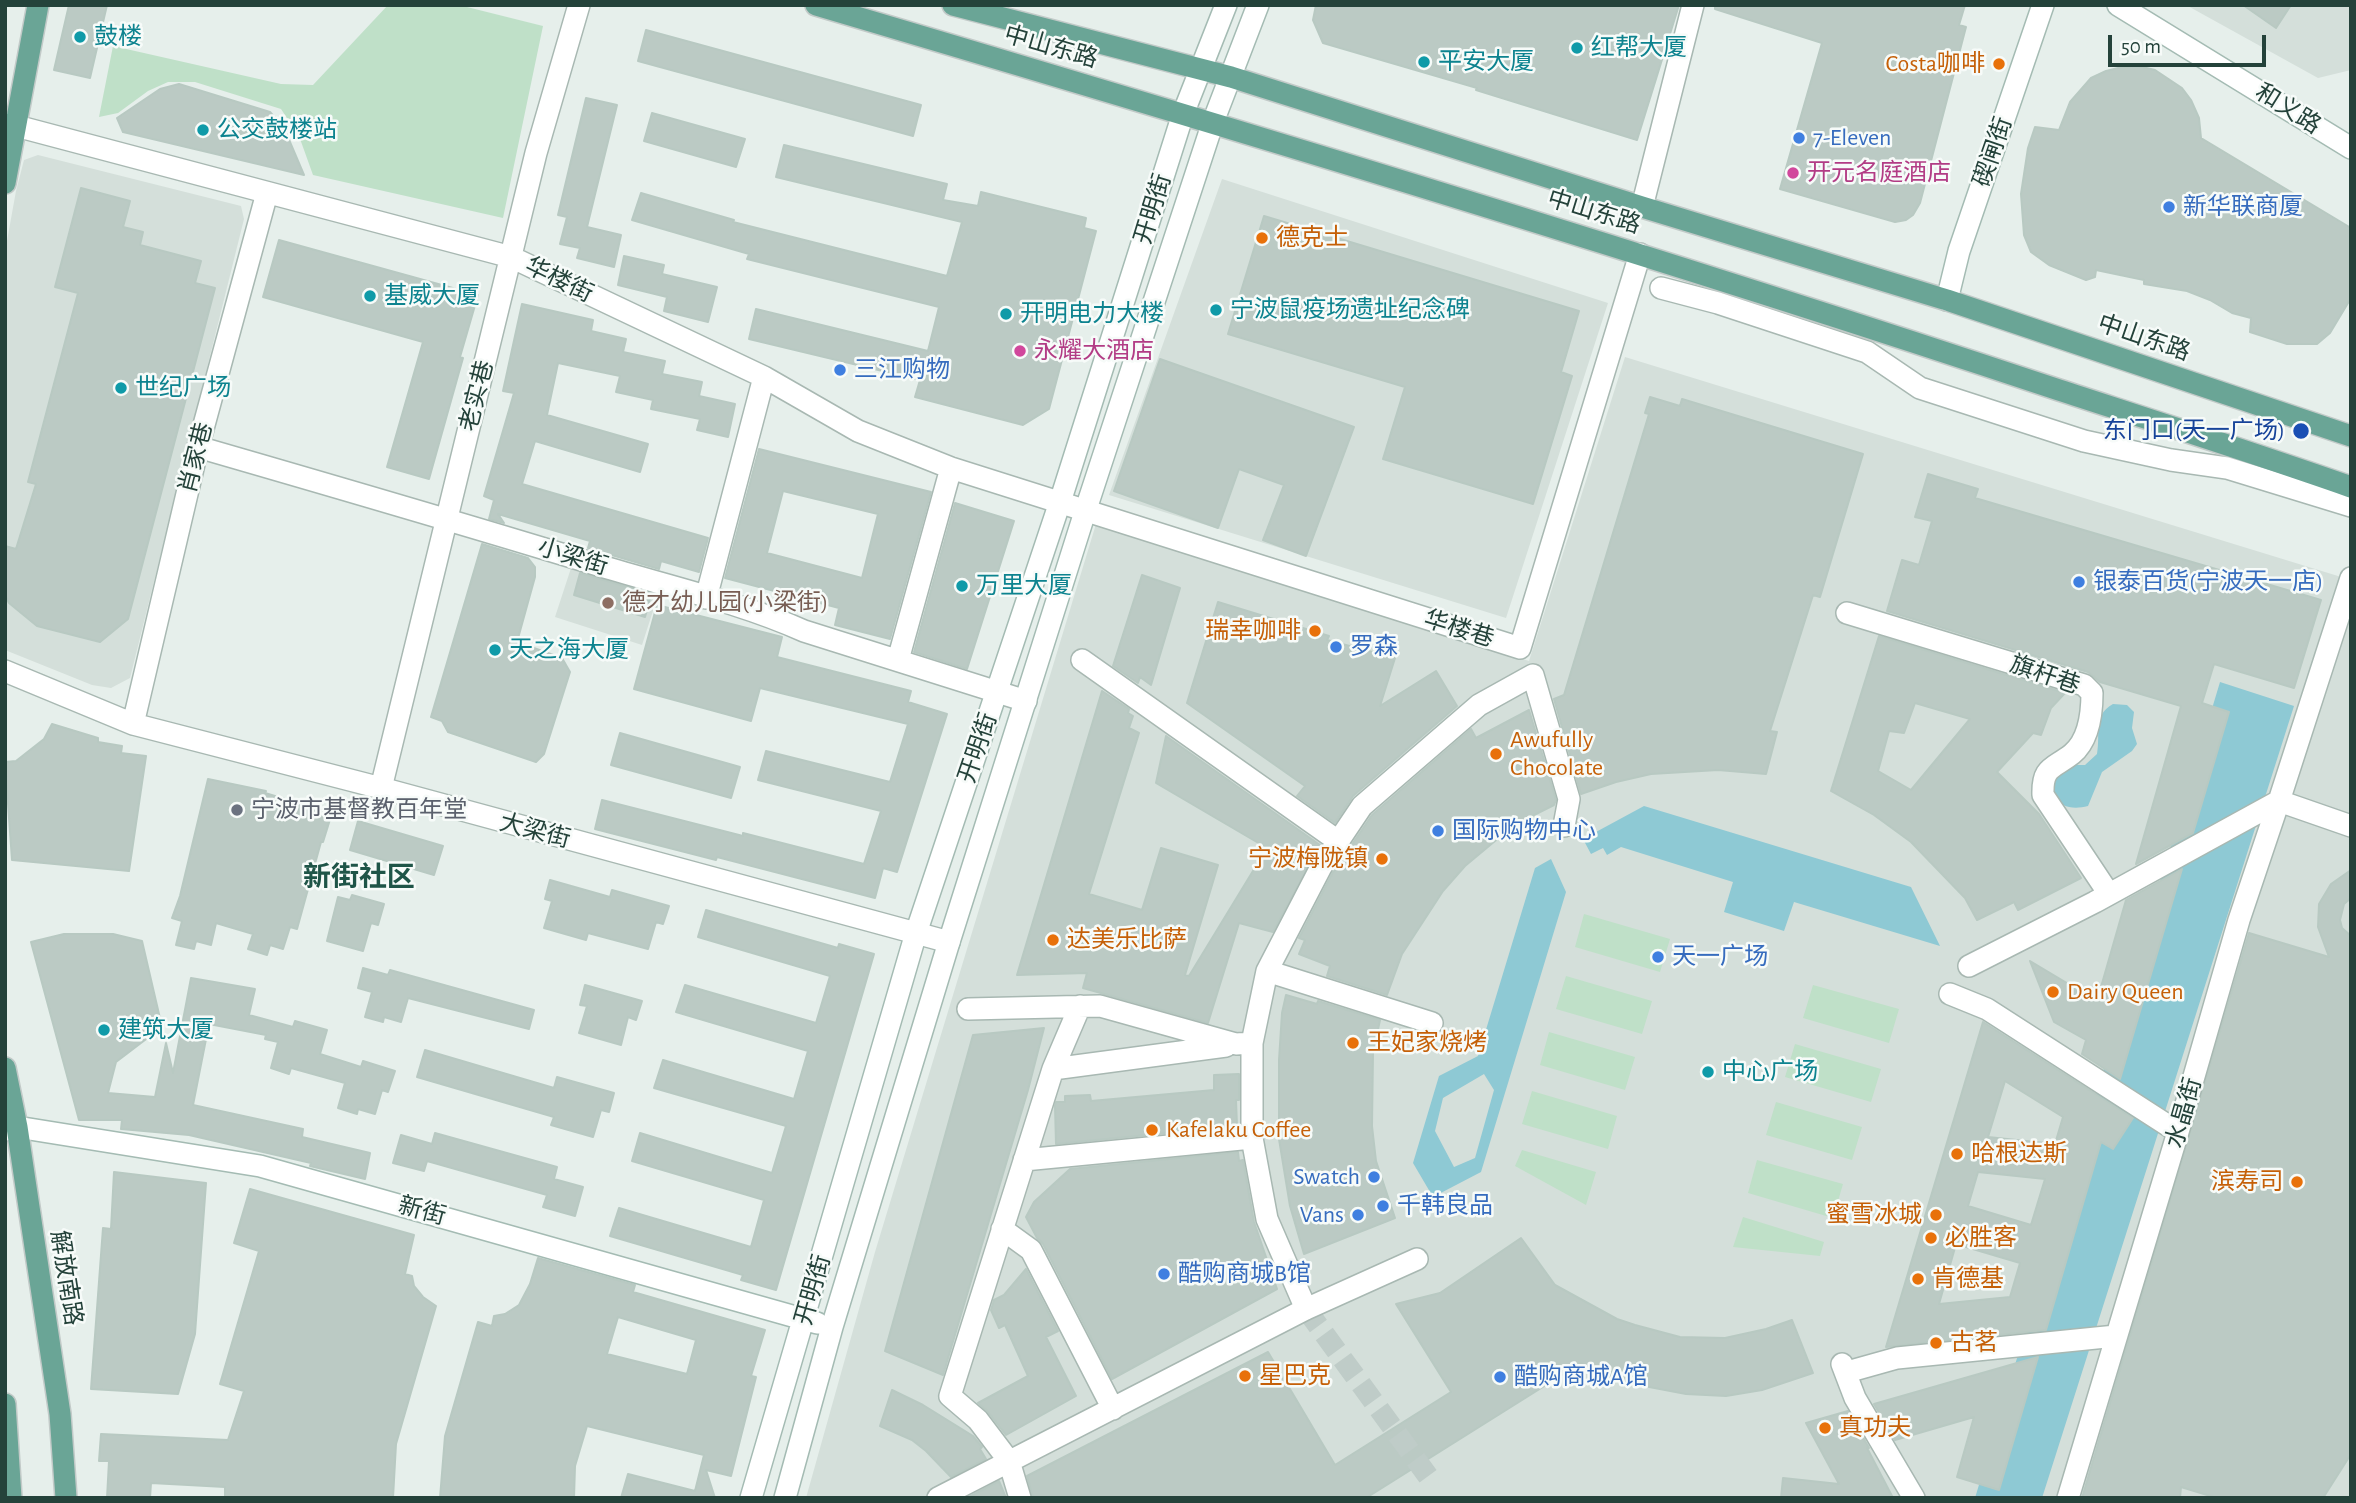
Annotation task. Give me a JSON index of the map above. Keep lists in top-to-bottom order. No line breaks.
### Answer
{"streets":{"main road":["中山东路","解放南路"],"street":["和义路","碶闸街","开明街","华楼街","老实巷","肖家巷","小梁街","华楼巷","旗杆巷","大梁街","水晶街","新街"]},"crossings":[["中山东路","碶闸街"],["中山东路","开明街"],["中山东路","华楼巷"],["开明街","华楼街"],["开明街","小梁街"],["开明街","华楼巷"],["开明街","大梁街"],["开明街","新街"],["华楼街","老实巷"],["华楼街","肖家巷"],["华楼街","华楼巷"],["老实巷","小梁街"],["老实巷","大梁街"],["肖家巷","小梁街"],["肖家巷","大梁街"],["新街","解放南路"]],"districts":["新街社区"],"places":["鼓楼","红帮大厦","平安大厦","Costa咖啡","公交鼓楼站","7-Eleven","开元名庭酒店","新华联商厦","德克士","基威大厦","宁波鼠疫场遗址纪念碑","开明电力大楼","永耀大酒店","三江购物","世纪广场","东门口(天一广场)","银泰百货(宁波天一店)","万里大厦","德才幼儿园(小梁街)","瑞幸咖啡","罗森","天之海大厦","Awufully Chocolate","宁波市基督教百年堂","国际购物中心","宁波梅陇镇","达美乐比萨","天一广场","Dairy Queen","建筑大厦","王妃家烧烤","中心广场","Kafelaku Coffee","哈根达斯","Swatch","滨寿司","千韩良品","Vans","蜜雪冰城","必胜客","酷购商城B馆","肯德基","古茗","星巴克","酷购商城A馆","真功夫"],"scale_bar":"50 m"}
